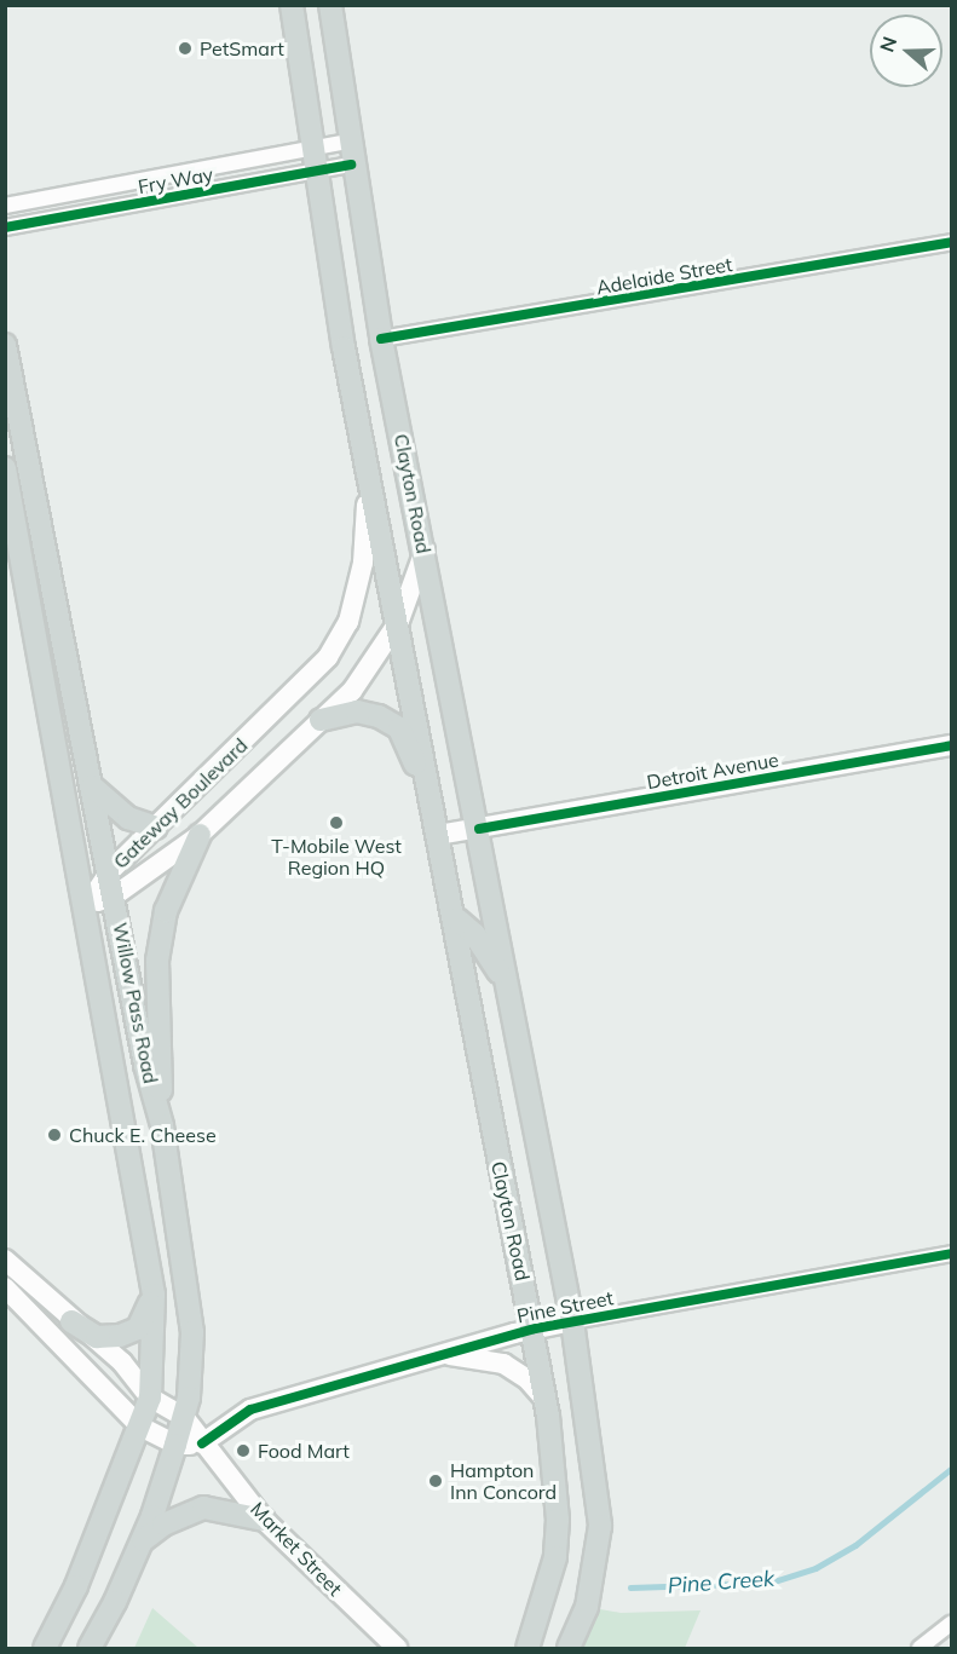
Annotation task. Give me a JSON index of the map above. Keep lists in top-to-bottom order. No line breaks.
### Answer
{"streets":{"main road":["Clayton Road","Detroit Avenue","Gateway Boulevard","Willow Pass Road","Pine Street","Market Street"],"street":["Fry Way","Adelaide Street"]},"crossings":[["Fry Way","Clayton Road"],["Adelaide Street","Clayton Road"],["Clayton Road","Detroit Avenue"],["Clayton Road","Gateway Boulevard"],["Clayton Road","Pine Street"],["Gateway Boulevard","Willow Pass Road"],["Willow Pass Road","Market Street"],["Pine Street","Market Street"]],"water":["Pine Creek"],"places":["PetSmart","T-Mobile West Region HQ","Chuck E. Cheese","Food Mart","Hampton Inn Concord"],"north":"left"}
